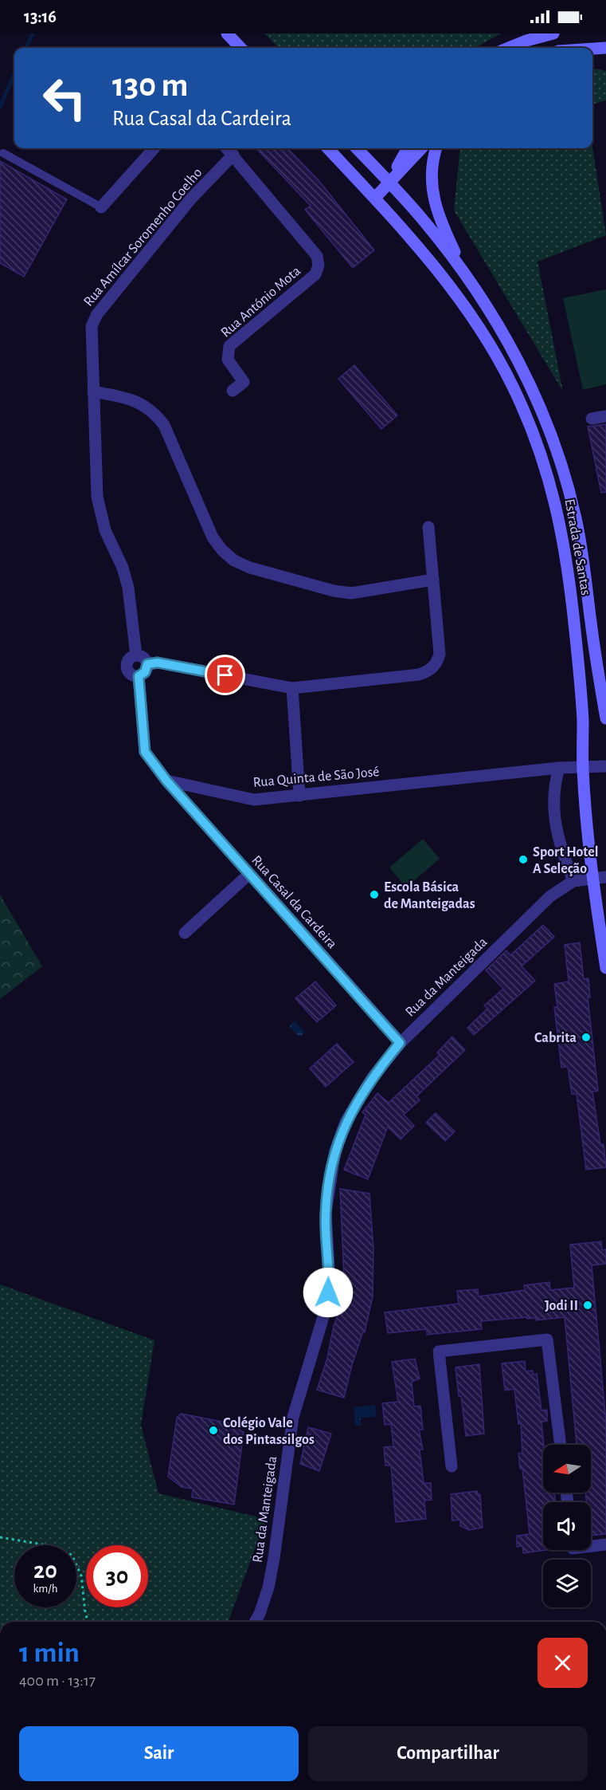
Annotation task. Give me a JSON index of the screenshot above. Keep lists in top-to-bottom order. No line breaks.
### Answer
{"streets":{"main road":["Estrada de Santas"],"street":["Rua Amílcar Soromenho Coelho","Rua António Mota","Rua Quinta de São José","Rua Casal da Cardeira","Rua da Manteigada"]},"crossings":[["Rua Amílcar Soromenho Coelho","Rua António Mota"],["Estrada de Santas","Rua Quinta de São José"],["Estrada de Santas","Rua da Manteigada"],["Rua Quinta de São José","Rua Casal da Cardeira"],["Rua Casal da Cardeira","Rua da Manteigada"]],"places":["Sport Hotel A Seleção","Escola Básica de Manteigadas","Cabrita","Jodi II","Colégio Vale dos Pintassilgos"],"north":"left","page":{"status":"13:16","turn":["130 m","Rua Casal da Cardeira"],"speed":"20 km/h","limit":"30","heading":["1 min","400 m · 13:17"],"buttons":["Sair","Compartilhar"]}}
